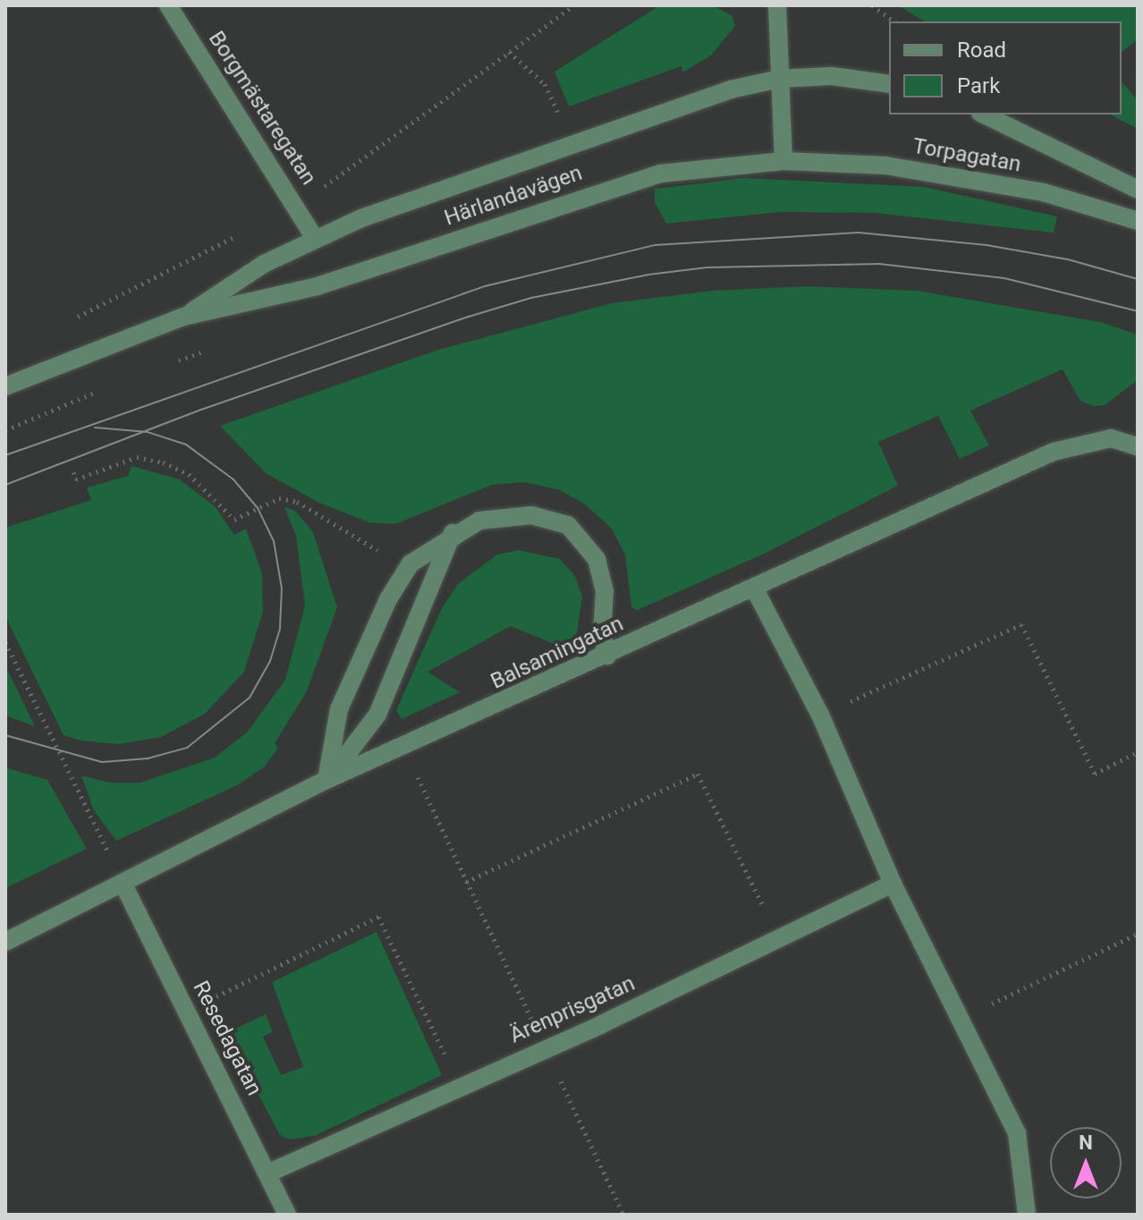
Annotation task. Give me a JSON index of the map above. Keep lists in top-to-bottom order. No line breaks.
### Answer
{"streets":{"street":["Borgmästaregatan","Torpagatan","Härlandavägen","Balsamingatan","Ärenprisgatan","Resedagatan"]},"crossings":[["Borgmästaregatan","Härlandavägen"],["Torpagatan","Härlandavägen"],["Balsamingatan","Resedagatan"],["Ärenprisgatan","Resedagatan"]],"legend":["Road","Park"],"north":"top"}
